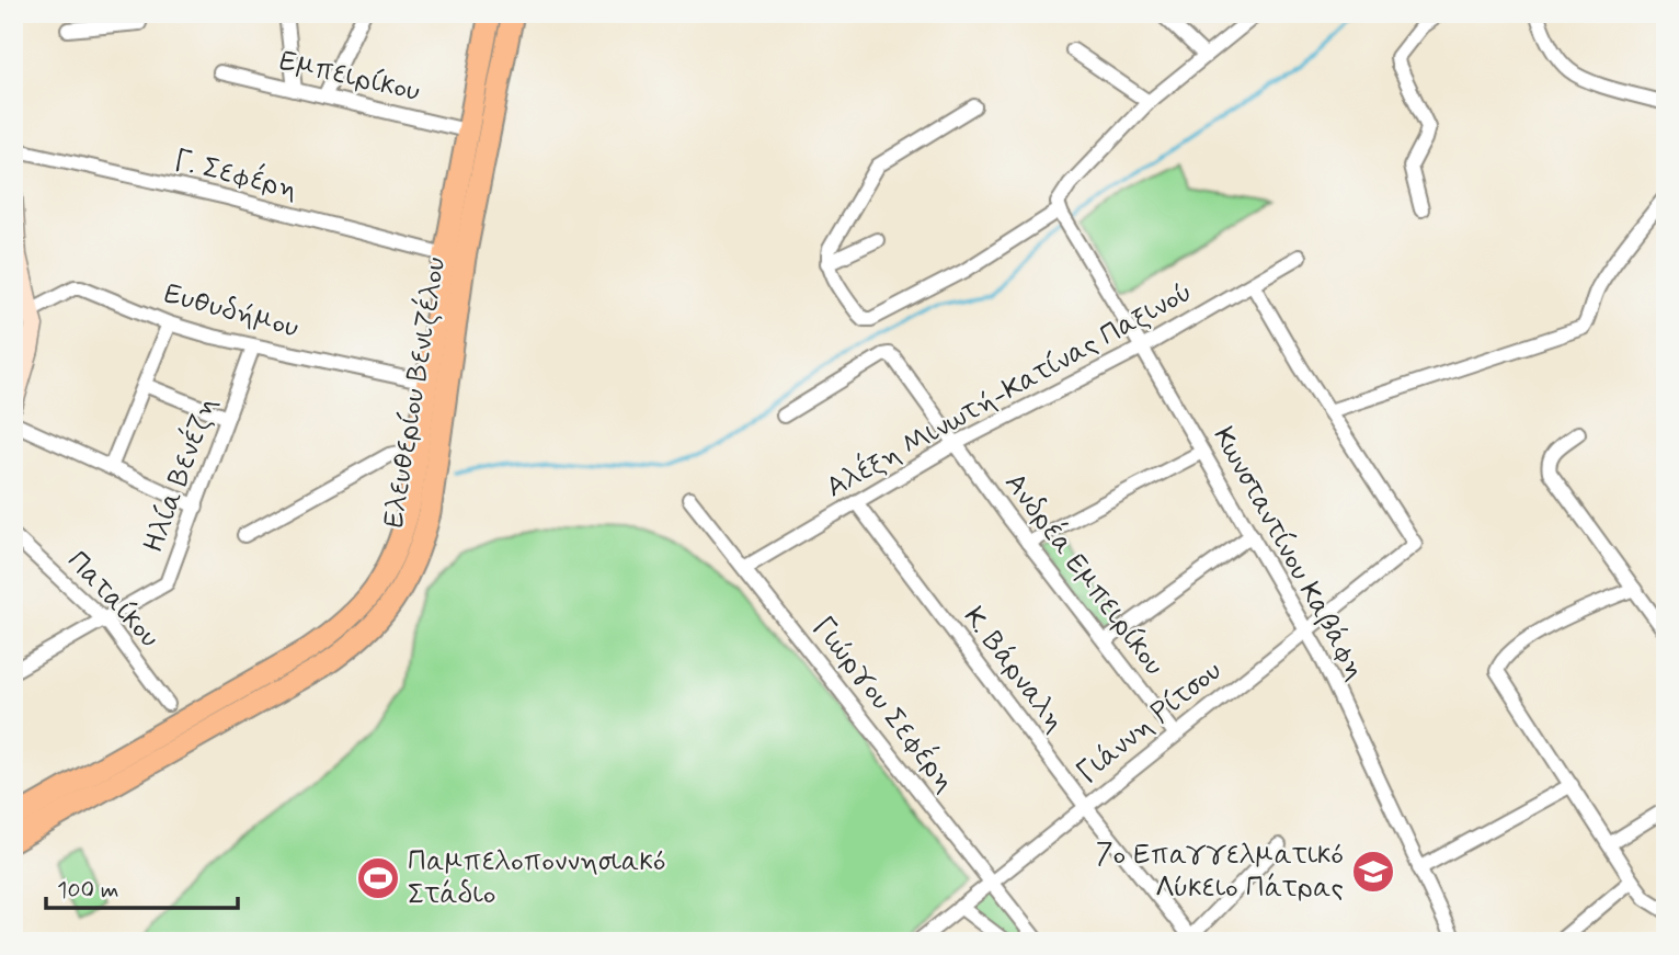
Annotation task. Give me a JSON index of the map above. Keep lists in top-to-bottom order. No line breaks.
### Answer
{"streets":{"main road":["Ελευθερίου Βενιζέλου"],"street":["Εμπειρίκου","Γ. Σεφέρη","Ευθυδήμου","Αλέξη Μινωτή-Κατίνας Παξινού","Ηλία Βενέζη","Κωνσταντίνου Καβάφη","Ανδρέα Εμπειρίκου","Παταίκου","Κ. Βάρναλη","Γιώργου Σεφέρη","Γιάννη Ρίτσου"]},"crossings":[["Εμπειρίκου","Ελευθερίου Βενιζέλου"],["Γ. Σεφέρη","Ελευθερίου Βενιζέλου"],["Ευθυδήμου","Ελευθερίου Βενιζέλου"],["Ευθυδήμου","Ηλία Βενέζη"],["Αλέξη Μινωτή-Κατίνας Παξινού","Κωνσταντίνου Καβάφη"],["Αλέξη Μινωτή-Κατίνας Παξινού","Ανδρέα Εμπειρίκου"],["Αλέξη Μινωτή-Κατίνας Παξινού","Κ. Βάρναλη"],["Αλέξη Μινωτή-Κατίνας Παξινού","Γιώργου Σεφέρη"],["Ηλία Βενέζη","Παταίκου"],["Κωνσταντίνου Καβάφη","Γιάννη Ρίτσου"],["Ανδρέα Εμπειρίκου","Γιάννη Ρίτσου"],["Κ. Βάρναλη","Γιάννη Ρίτσου"],["Γιώργου Σεφέρη","Γιάννη Ρίτσου"]],"places":{"school or university":["7ο Επαγγελματικό Λύκειο Πάτρας"],"sports":["Παμπελοποννησιακό Στάδιο"]},"scale_bar":"100 m"}
